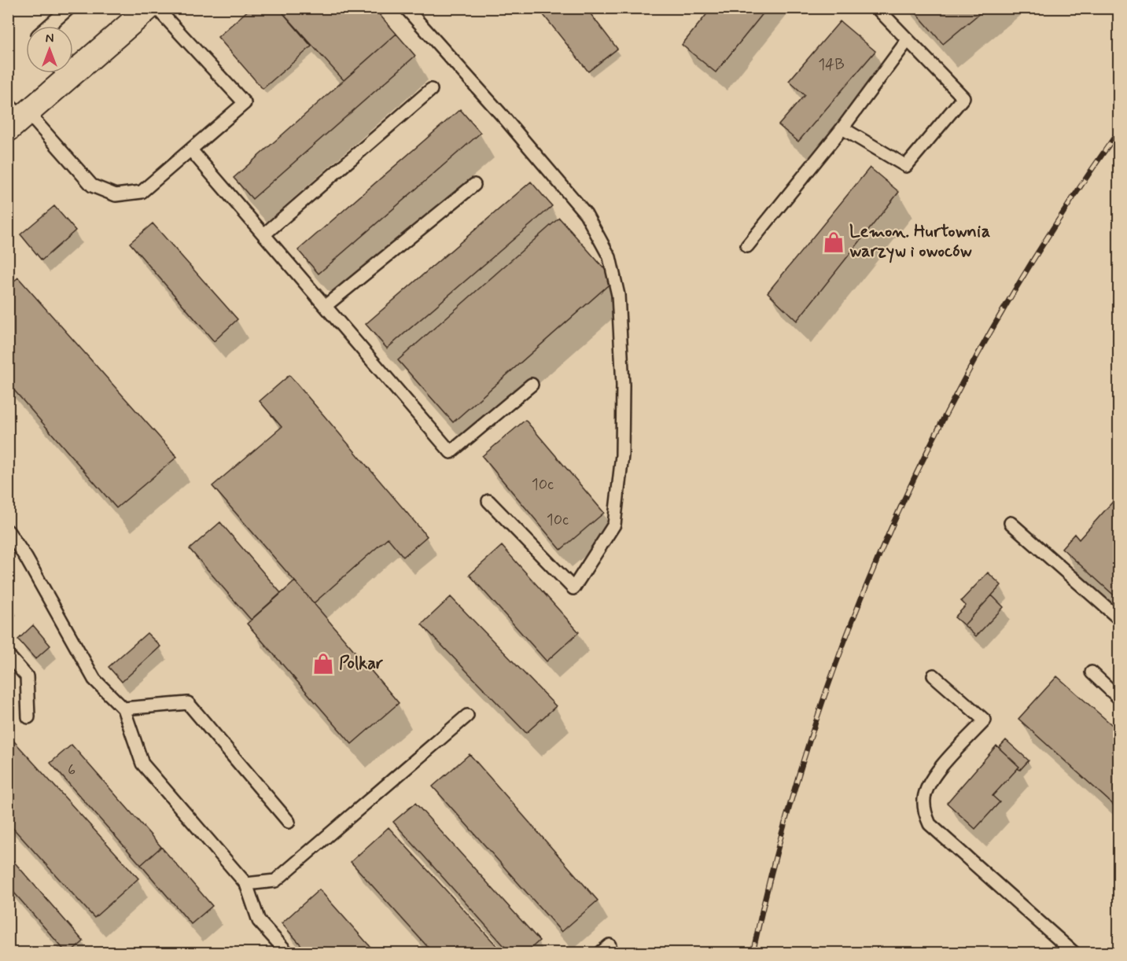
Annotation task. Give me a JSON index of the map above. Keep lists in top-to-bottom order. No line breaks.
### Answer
{"places":{"shop":["Lemon. Hurtownia warzyw i owoców","Polkar"]},"house_numbers":["14B","10c","10c","6"],"north":"top"}
